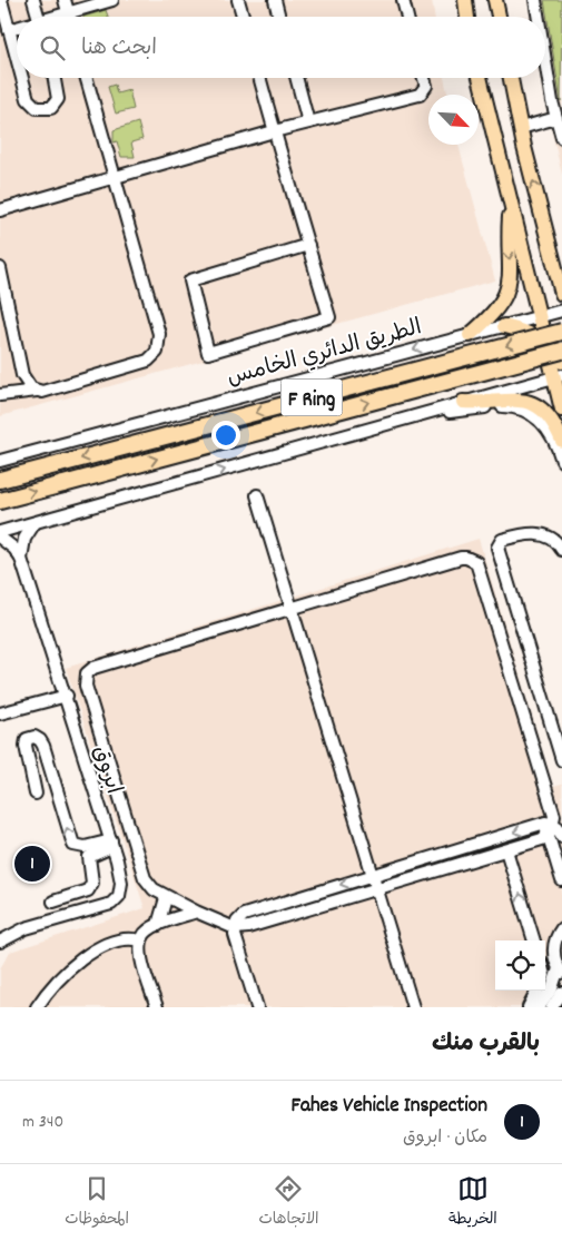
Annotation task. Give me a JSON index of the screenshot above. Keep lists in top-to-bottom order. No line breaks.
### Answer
{"streets":{"highway":["الطريق الدائري الخامس","F Ring"],"street":["ابروق"]},"north":"bottom right","page":{"search":"ابحث هنا","pins":"1","heading":"بالقرب منك","list":[{"mark":"1","name":"Fahes Vehicle Inspection","note":"مكان · ابروق","value":"340 m"}],"nav":["الخريطة","الاتجاهات","المحفوظات"]}}
